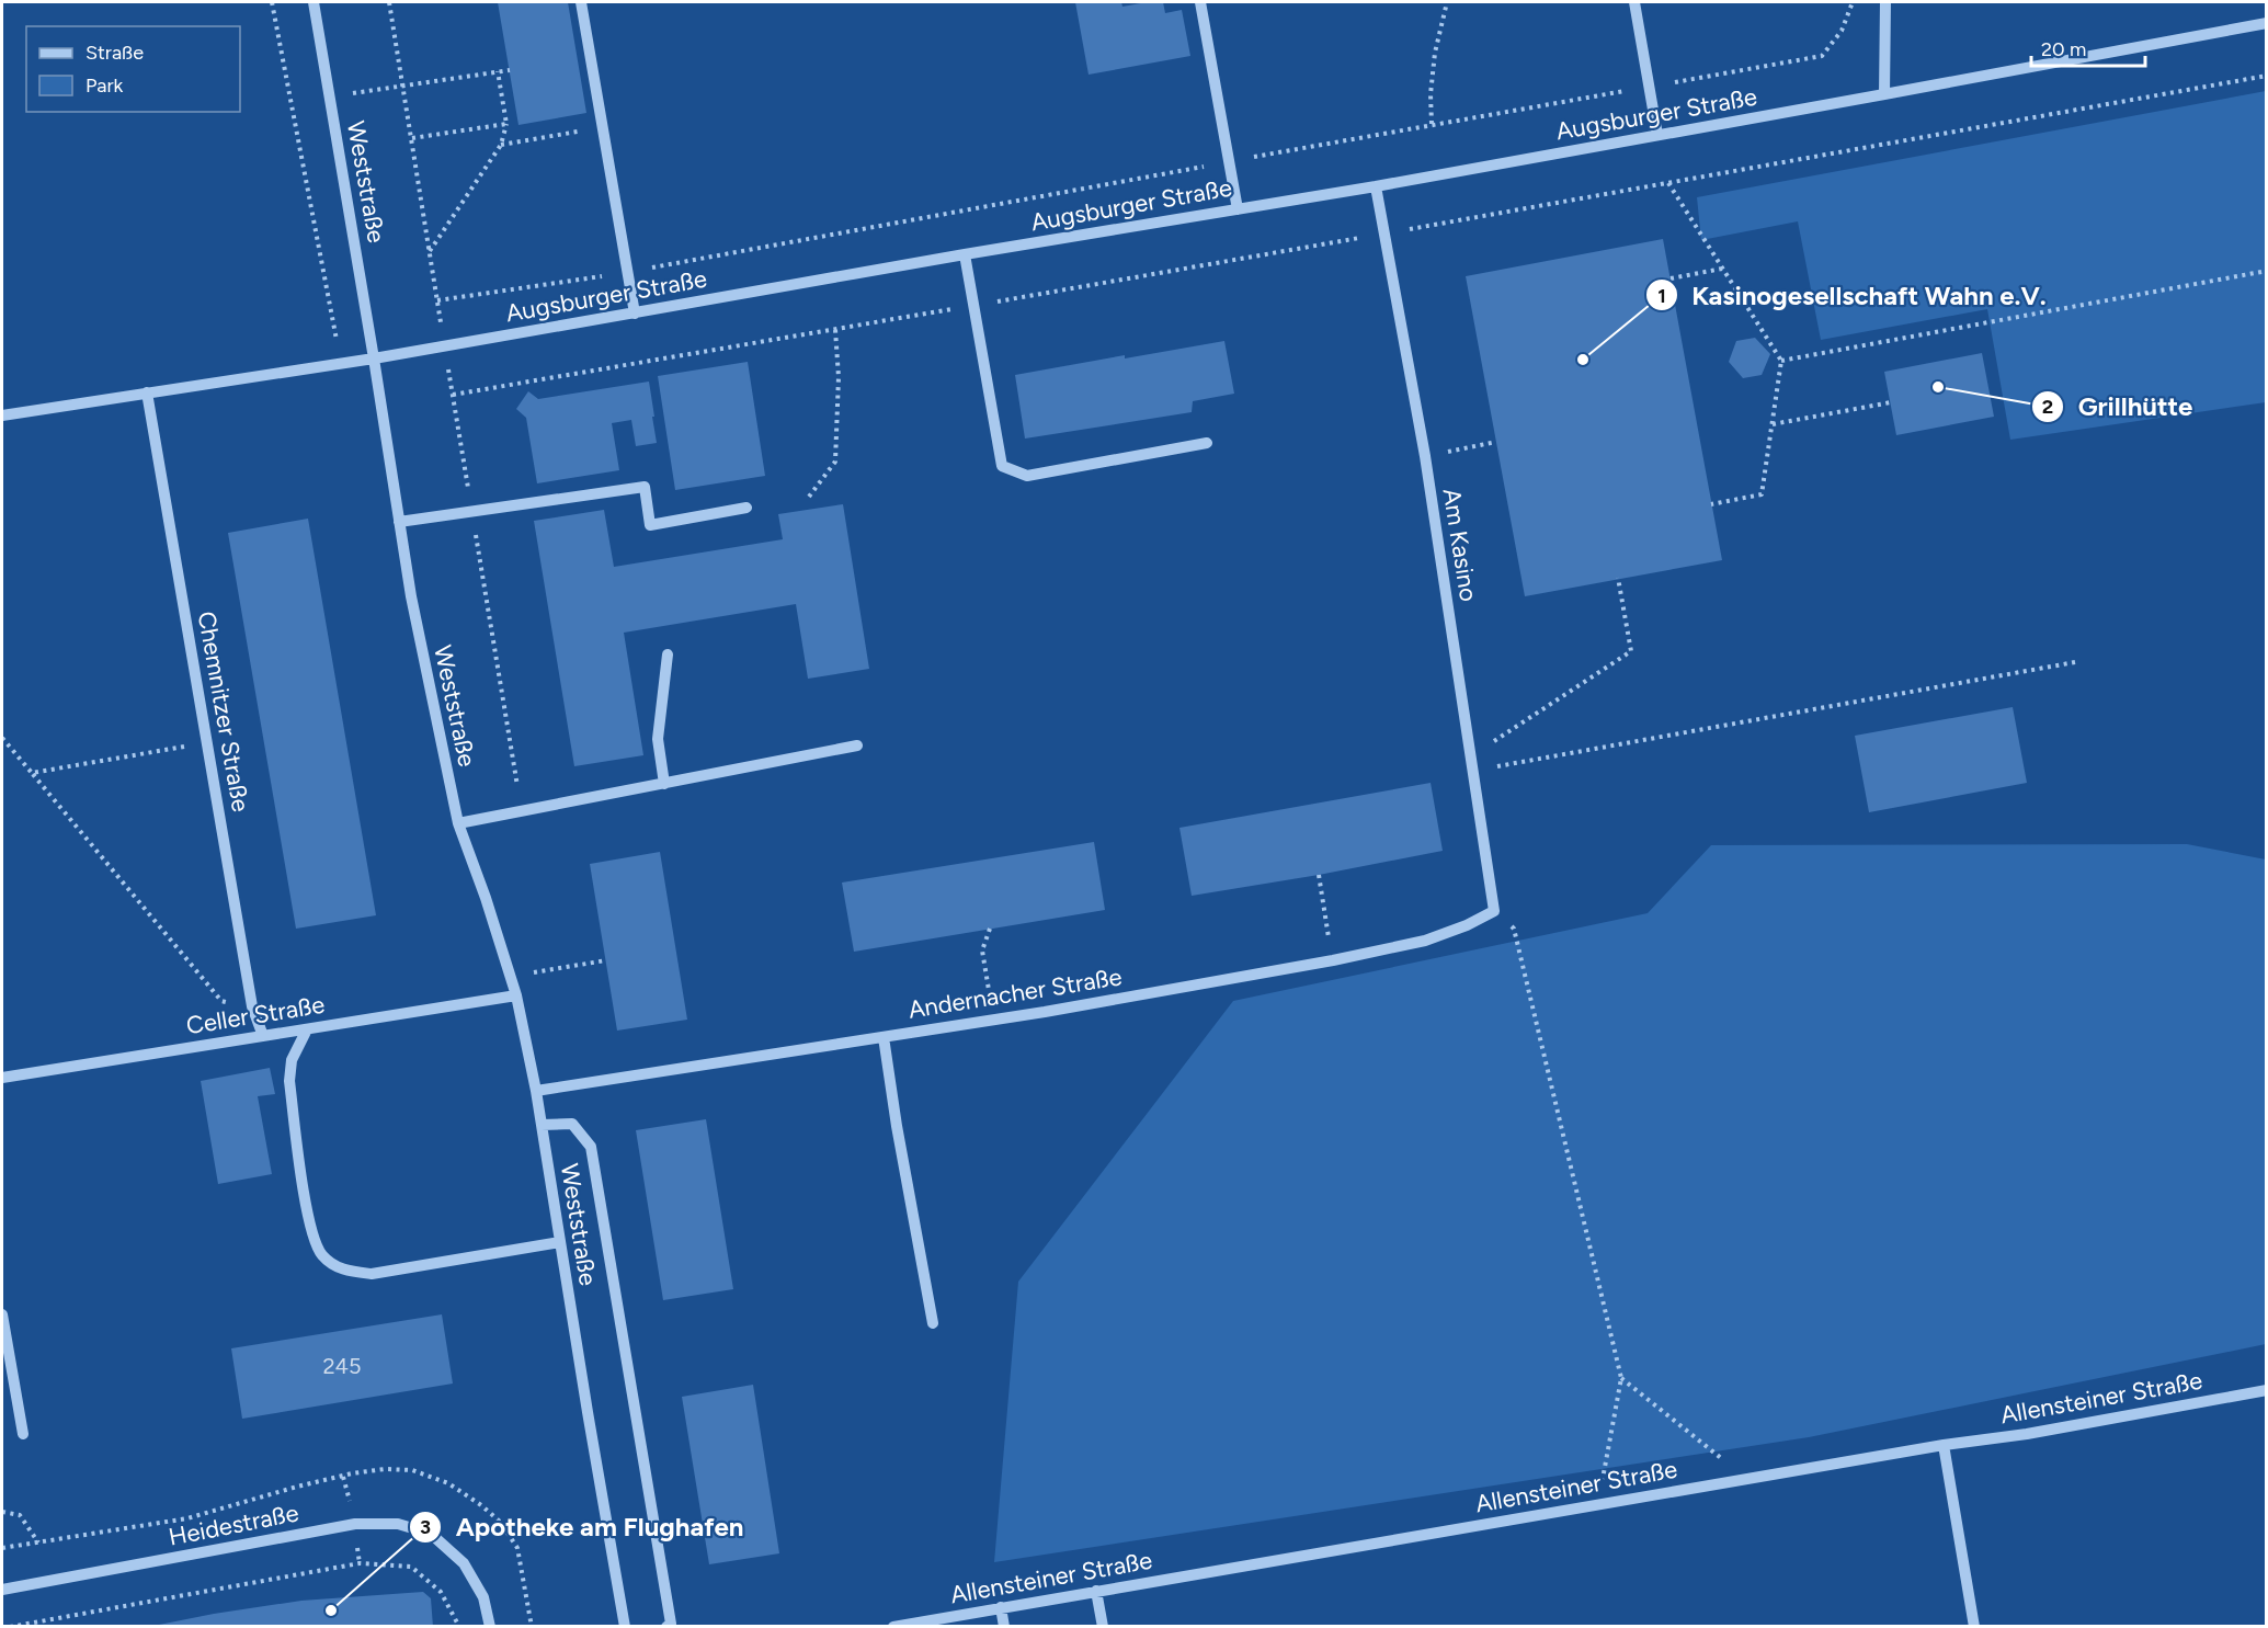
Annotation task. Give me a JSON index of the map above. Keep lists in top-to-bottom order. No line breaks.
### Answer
{"streets":{"street":["Augsburger Straße","Weststraße","Am Kasino","Chemnitzer Straße","Andernacher Straße","Celler Straße","Allensteiner Straße","Heidestraße"]},"crossings":[["Augsburger Straße","Weststraße"],["Augsburger Straße","Am Kasino"],["Augsburger Straße","Chemnitzer Straße"],["Weststraße","Andernacher Straße"],["Weststraße","Celler Straße"],["Am Kasino","Andernacher Straße"],["Chemnitzer Straße","Celler Straße"]],"places":["Kasinogesellschaft Wahn e.V.","Grillhütte","Apotheke am Flughafen"],"house_numbers":["245"],"legend":["Straße","Park"],"scale_bar":"20 m"}
